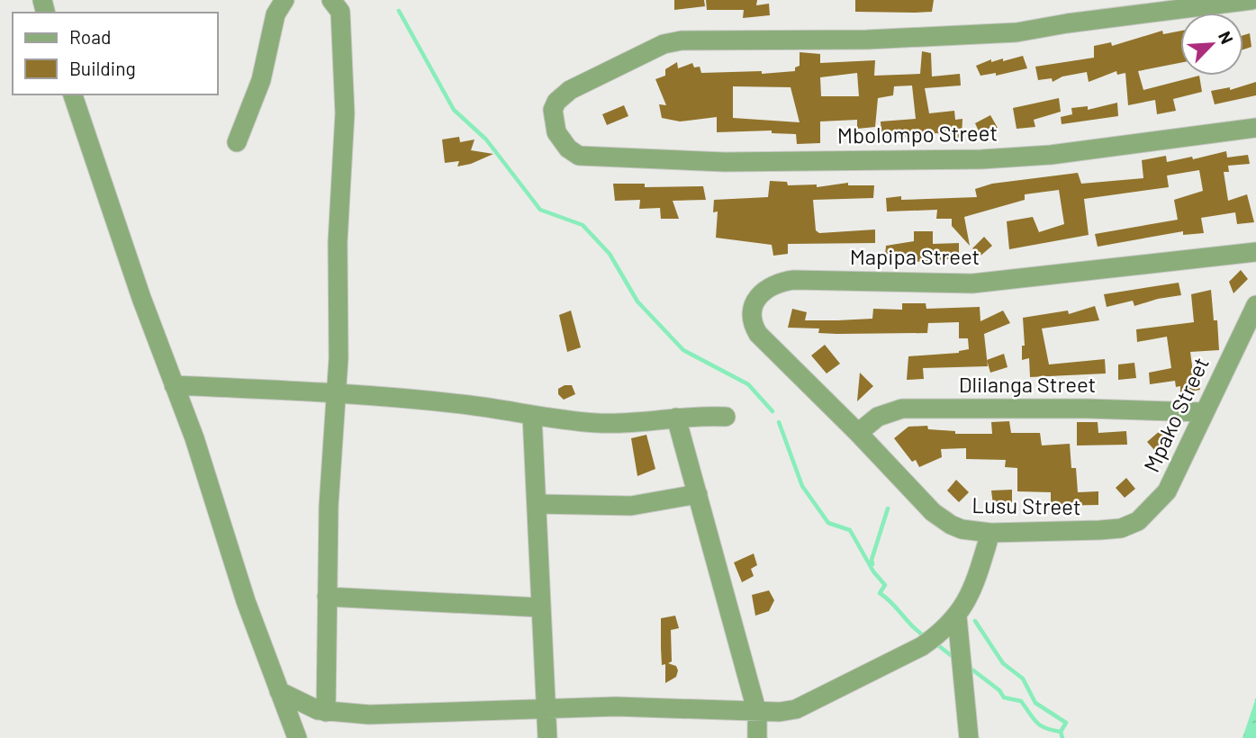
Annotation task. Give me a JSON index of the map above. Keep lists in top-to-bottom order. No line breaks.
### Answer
{"streets":{"street":["Mbolompo Street","Mapipa Street","Dlilanga Street","Mpako Street","Lusu Street"]},"crossings":[["Mapipa Street","Dlilanga Street"],["Mapipa Street","Lusu Street"],["Dlilanga Street","Mpako Street"],["Dlilanga Street","Lusu Street"],["Mpako Street","Lusu Street"]],"legend":["Road","Building"],"north":"top right"}
